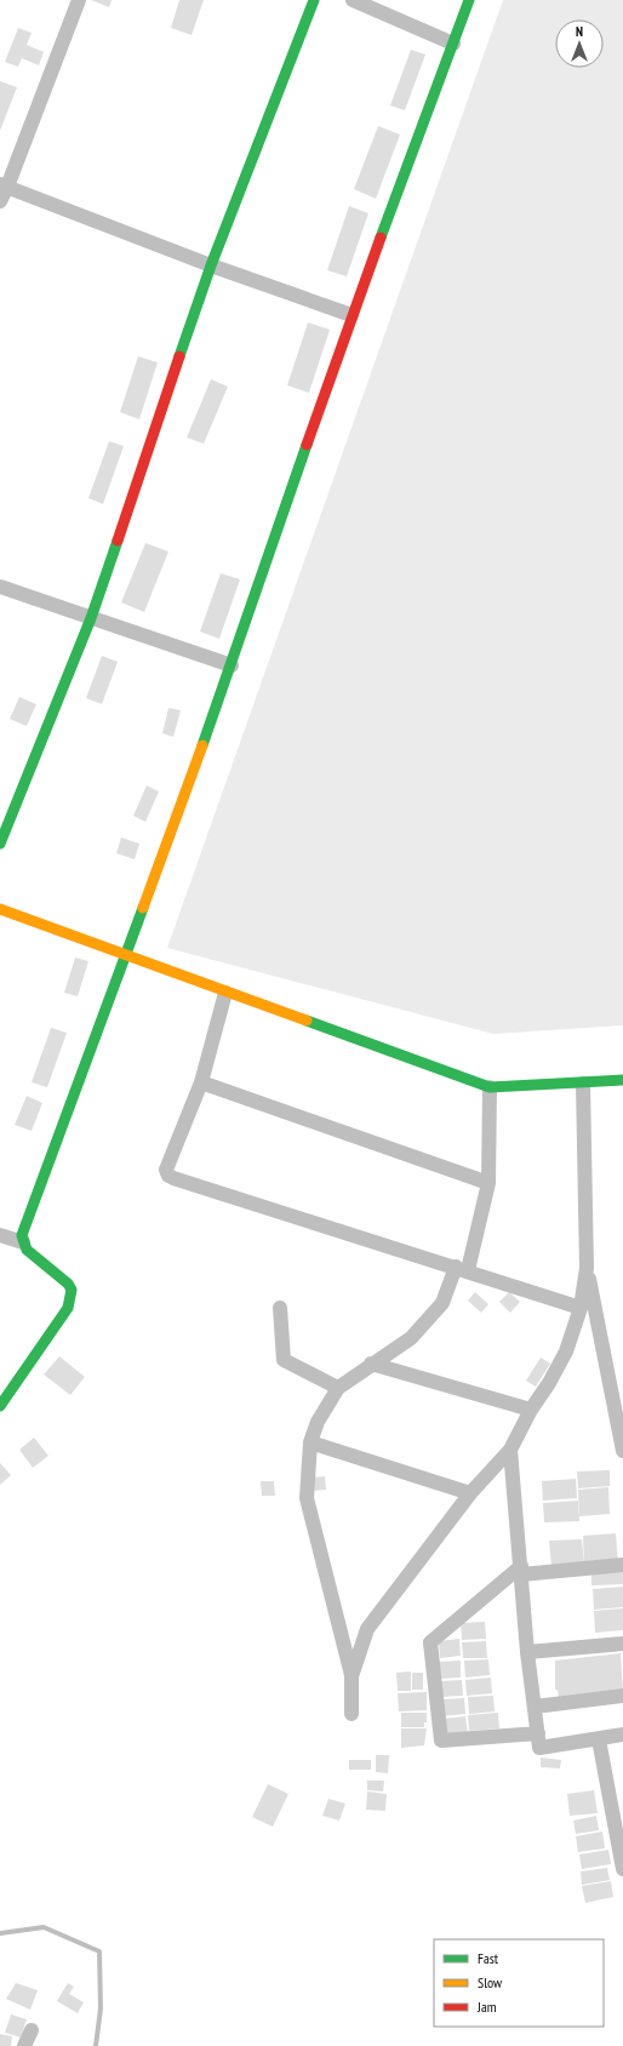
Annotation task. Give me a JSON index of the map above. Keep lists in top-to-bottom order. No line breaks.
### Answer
{"legend":["Fast","Slow","Jam"],"north":"top"}
